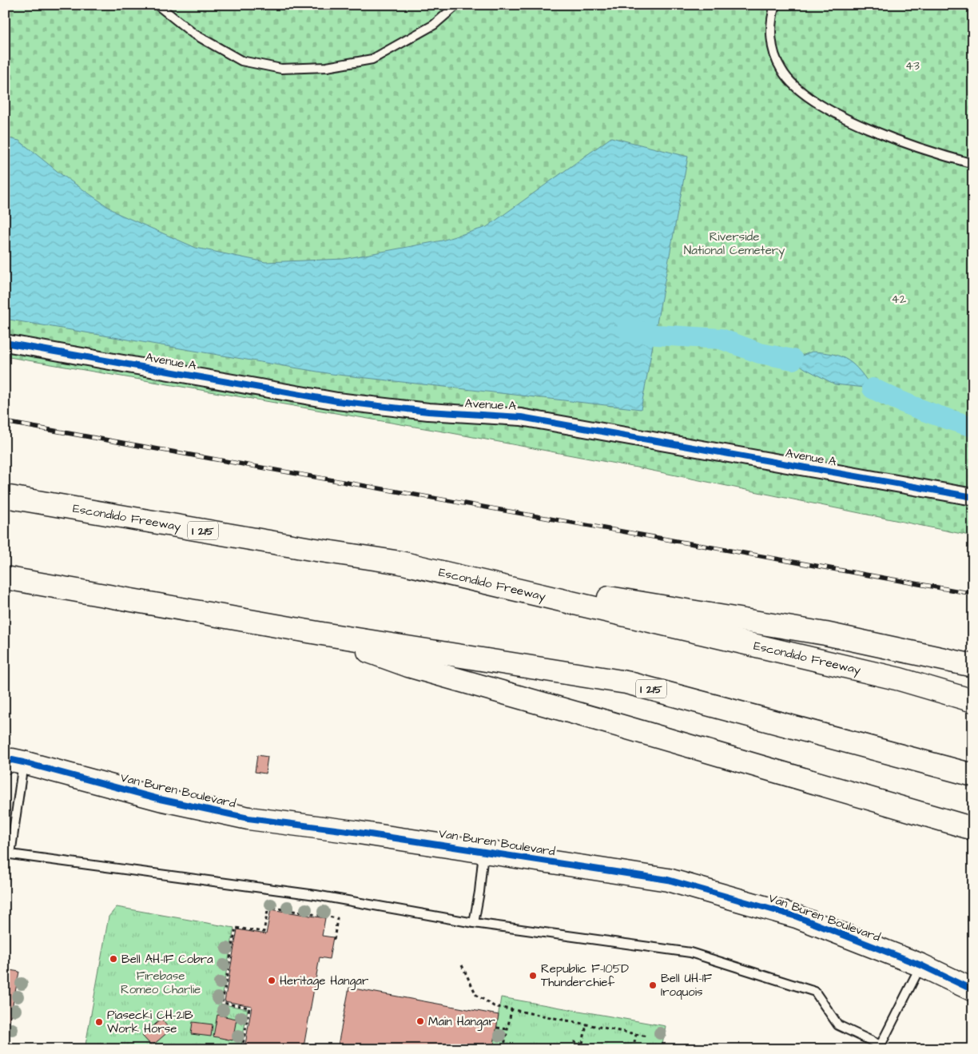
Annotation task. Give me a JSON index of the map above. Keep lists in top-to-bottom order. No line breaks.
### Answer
{"streets":{"main road":["Escondido Freeway","I 215","Van Buren Boulevard"],"street":["Avenue A"]},"parks":["43","Riverside National Cemetery","42","Firebase Romeo Charlie"],"places":["Bell AH-1F Cobra","Republic F-105D Thunderchief","Heritage Hangar","Bell UH-1F Iroquois","Main Hangar","Piasecki CH-21B Work Horse"]}
